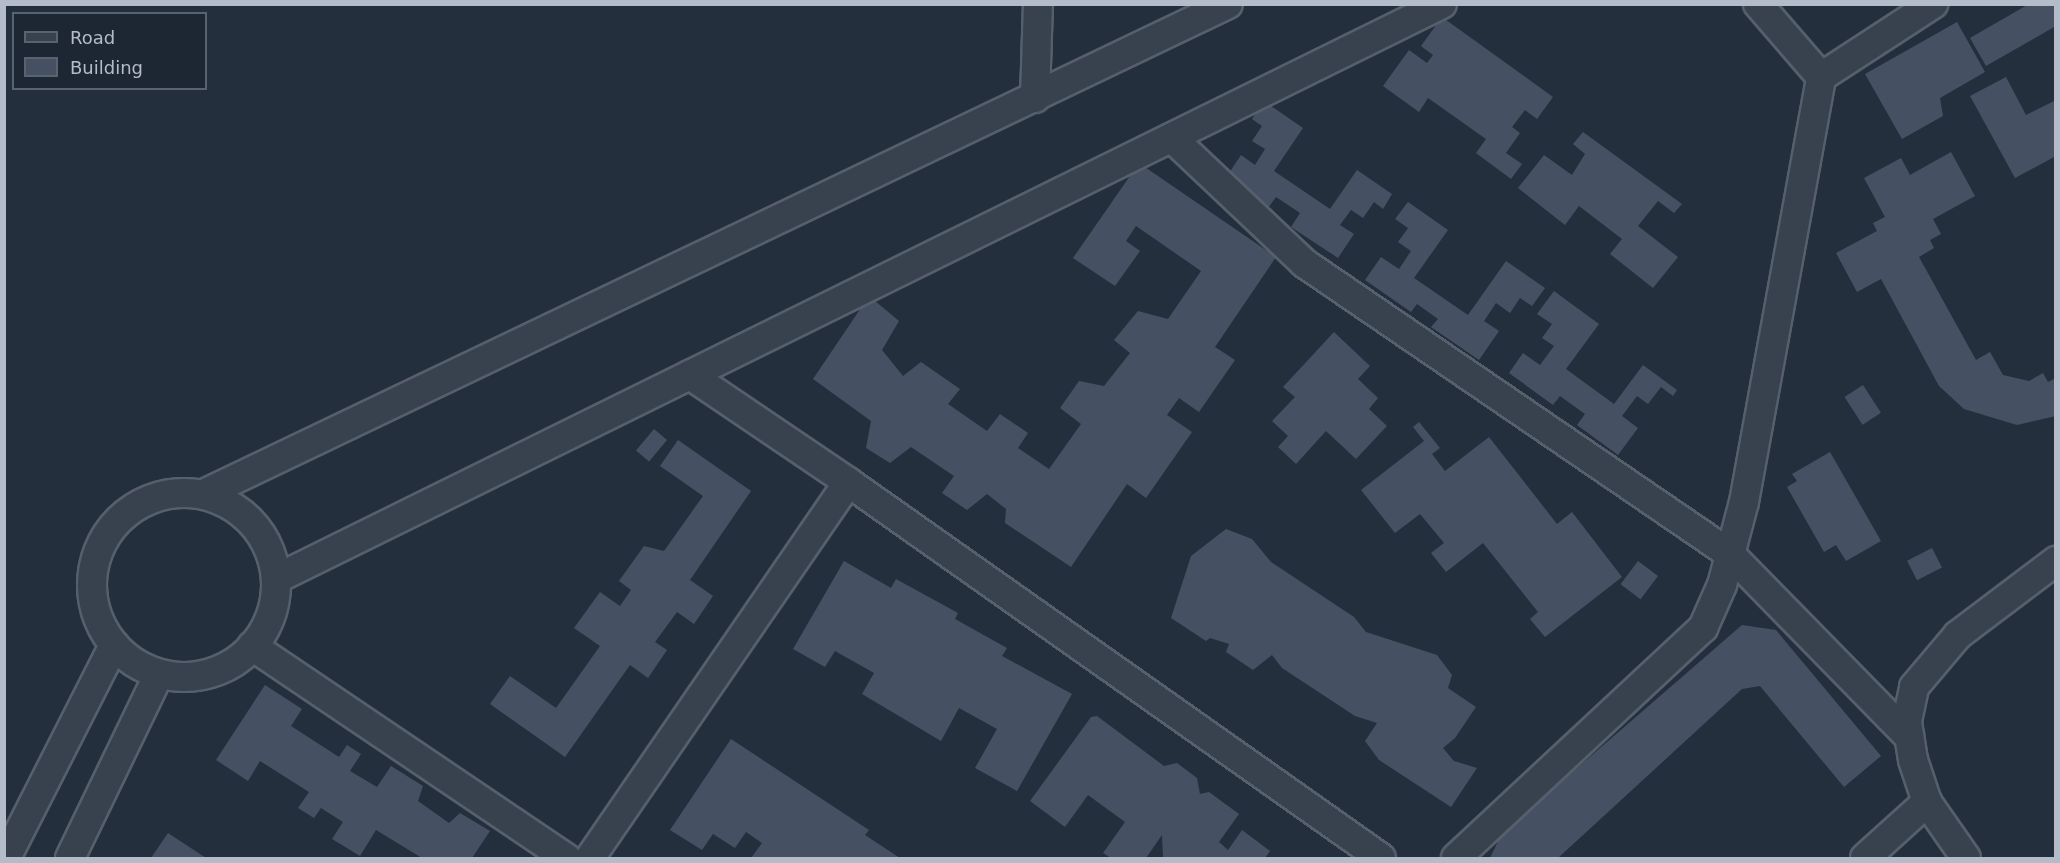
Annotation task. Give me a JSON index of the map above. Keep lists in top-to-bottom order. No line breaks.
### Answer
{"legend":["Road","Building"]}
